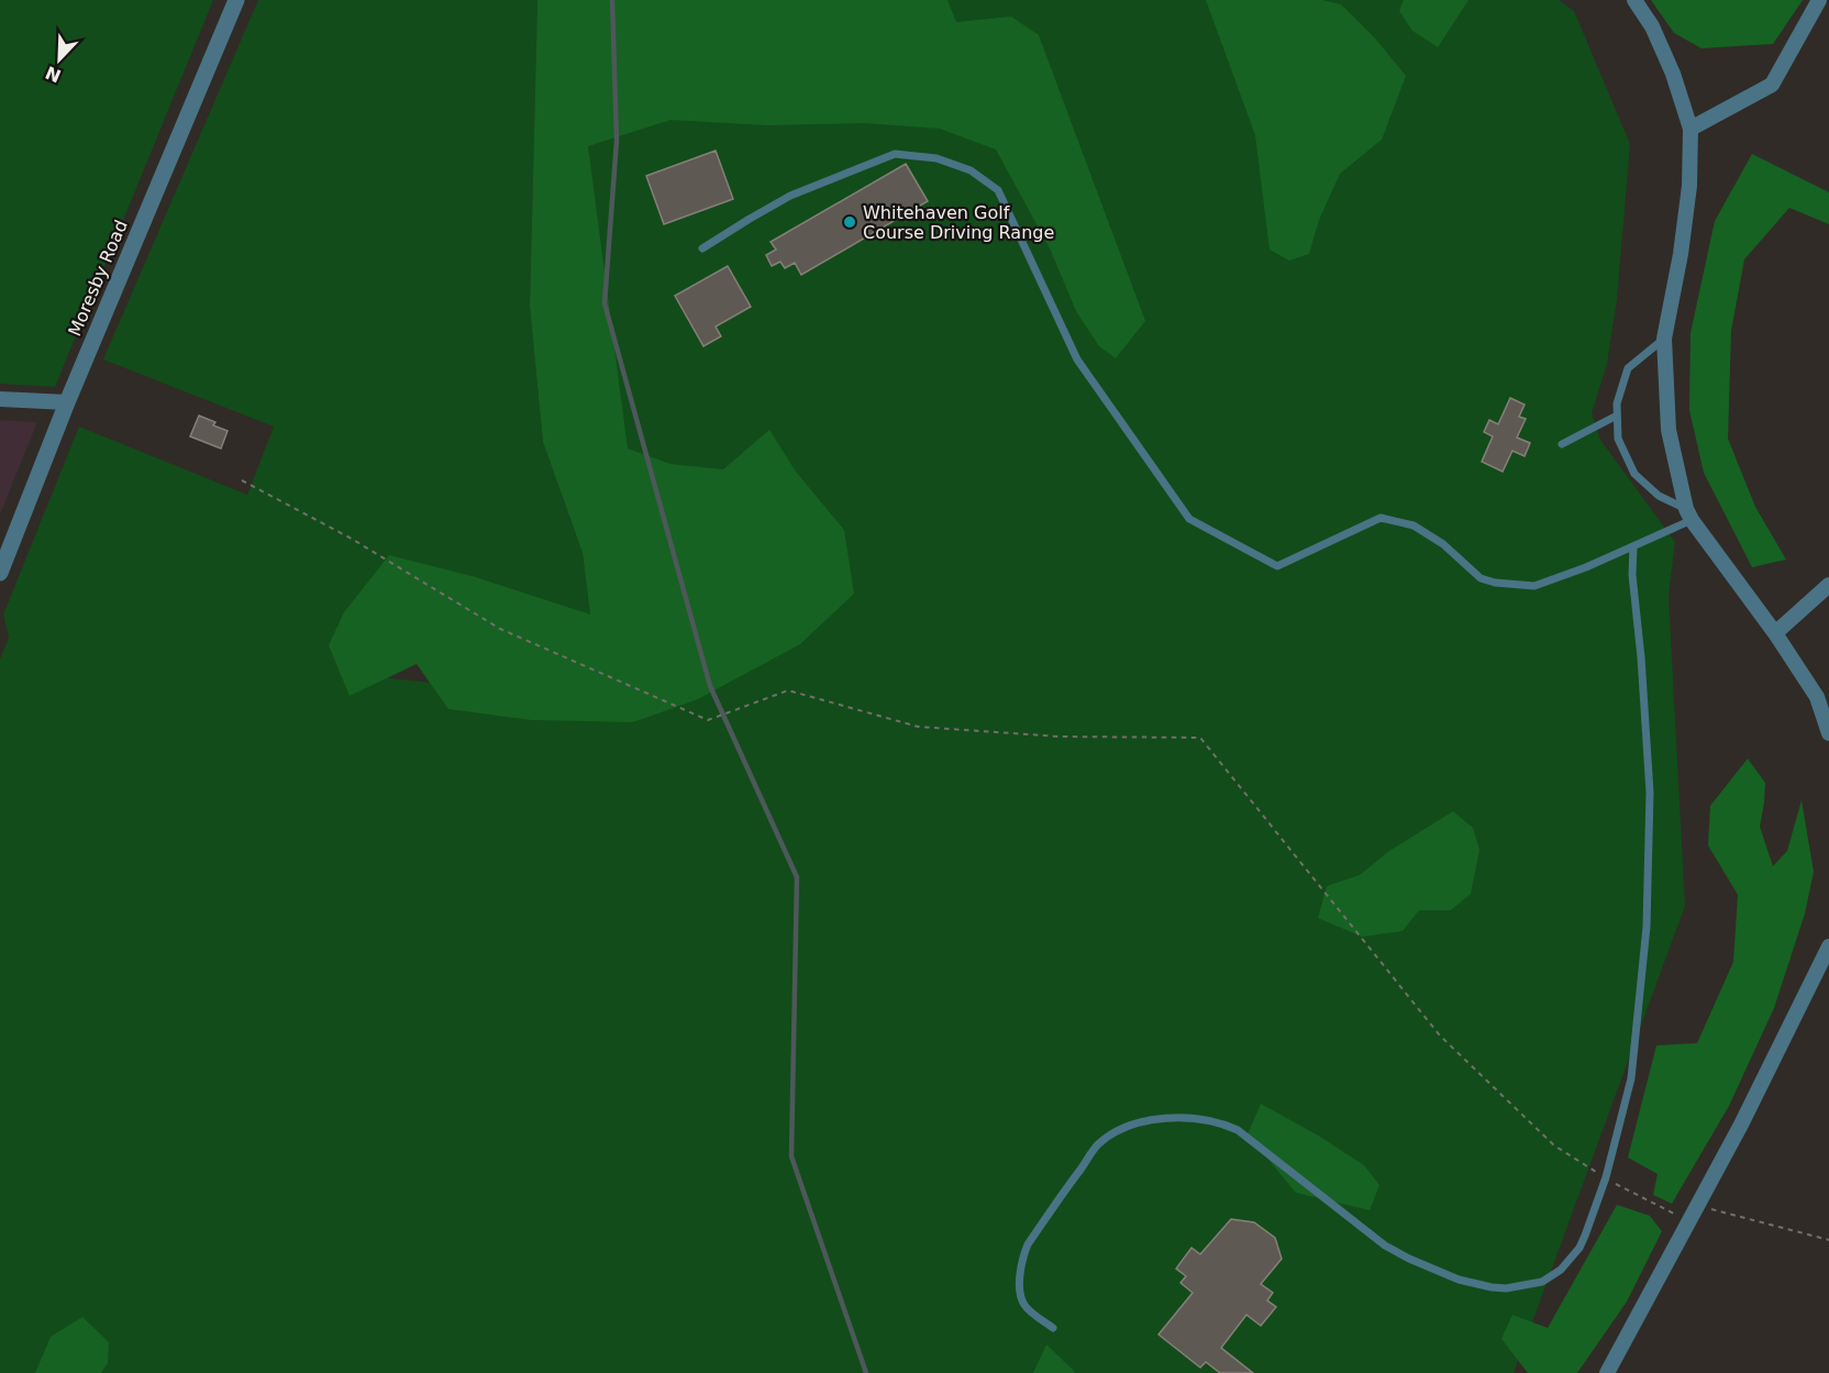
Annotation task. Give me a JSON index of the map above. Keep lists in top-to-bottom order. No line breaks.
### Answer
{"streets":{"street":["Moresby Road"]},"places":["Whitehaven Golf Course Driving Range"],"north":"bottom left"}
